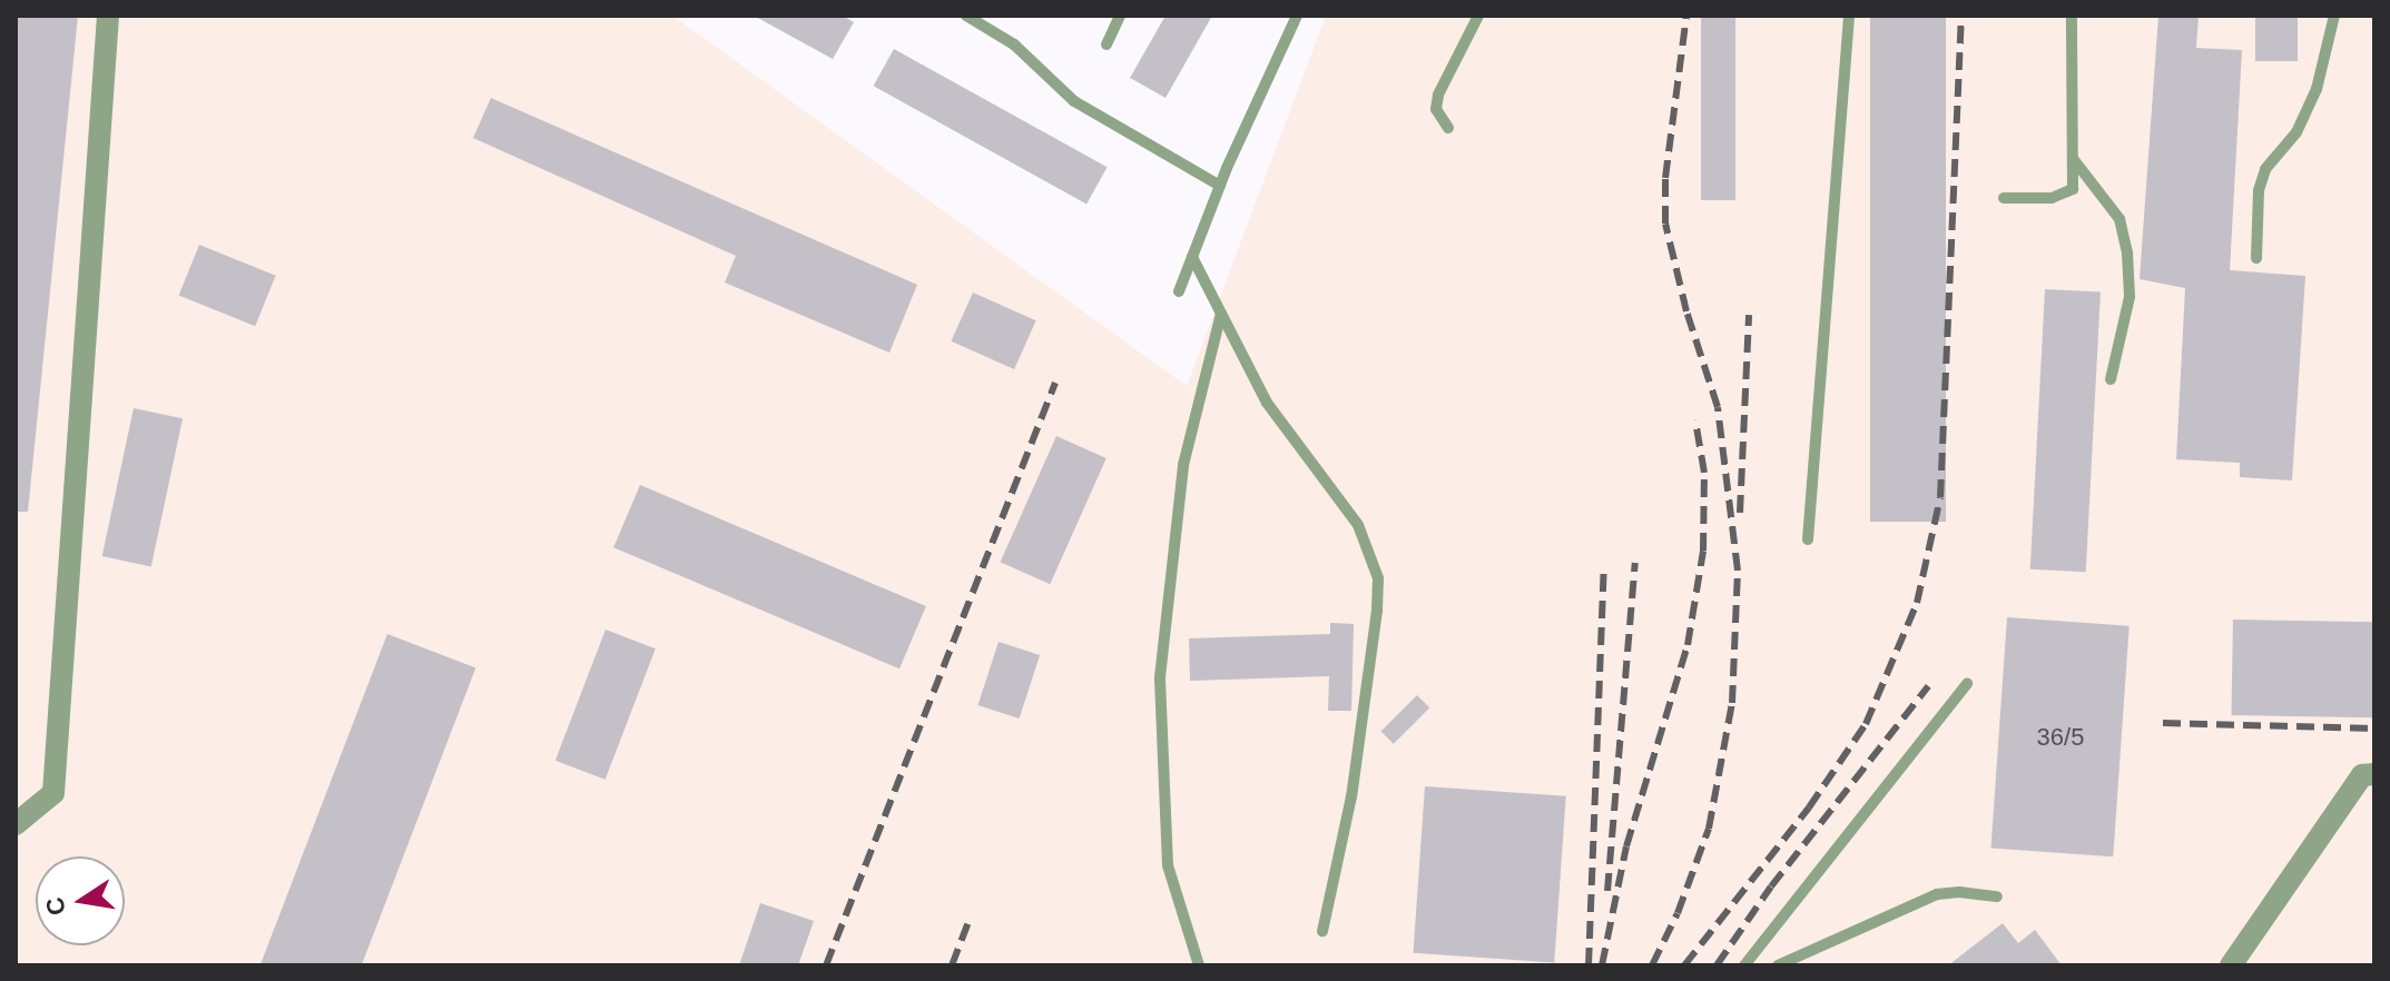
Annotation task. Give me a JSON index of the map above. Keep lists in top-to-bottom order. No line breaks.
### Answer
{"house_numbers":["36/5"],"north":"left"}
